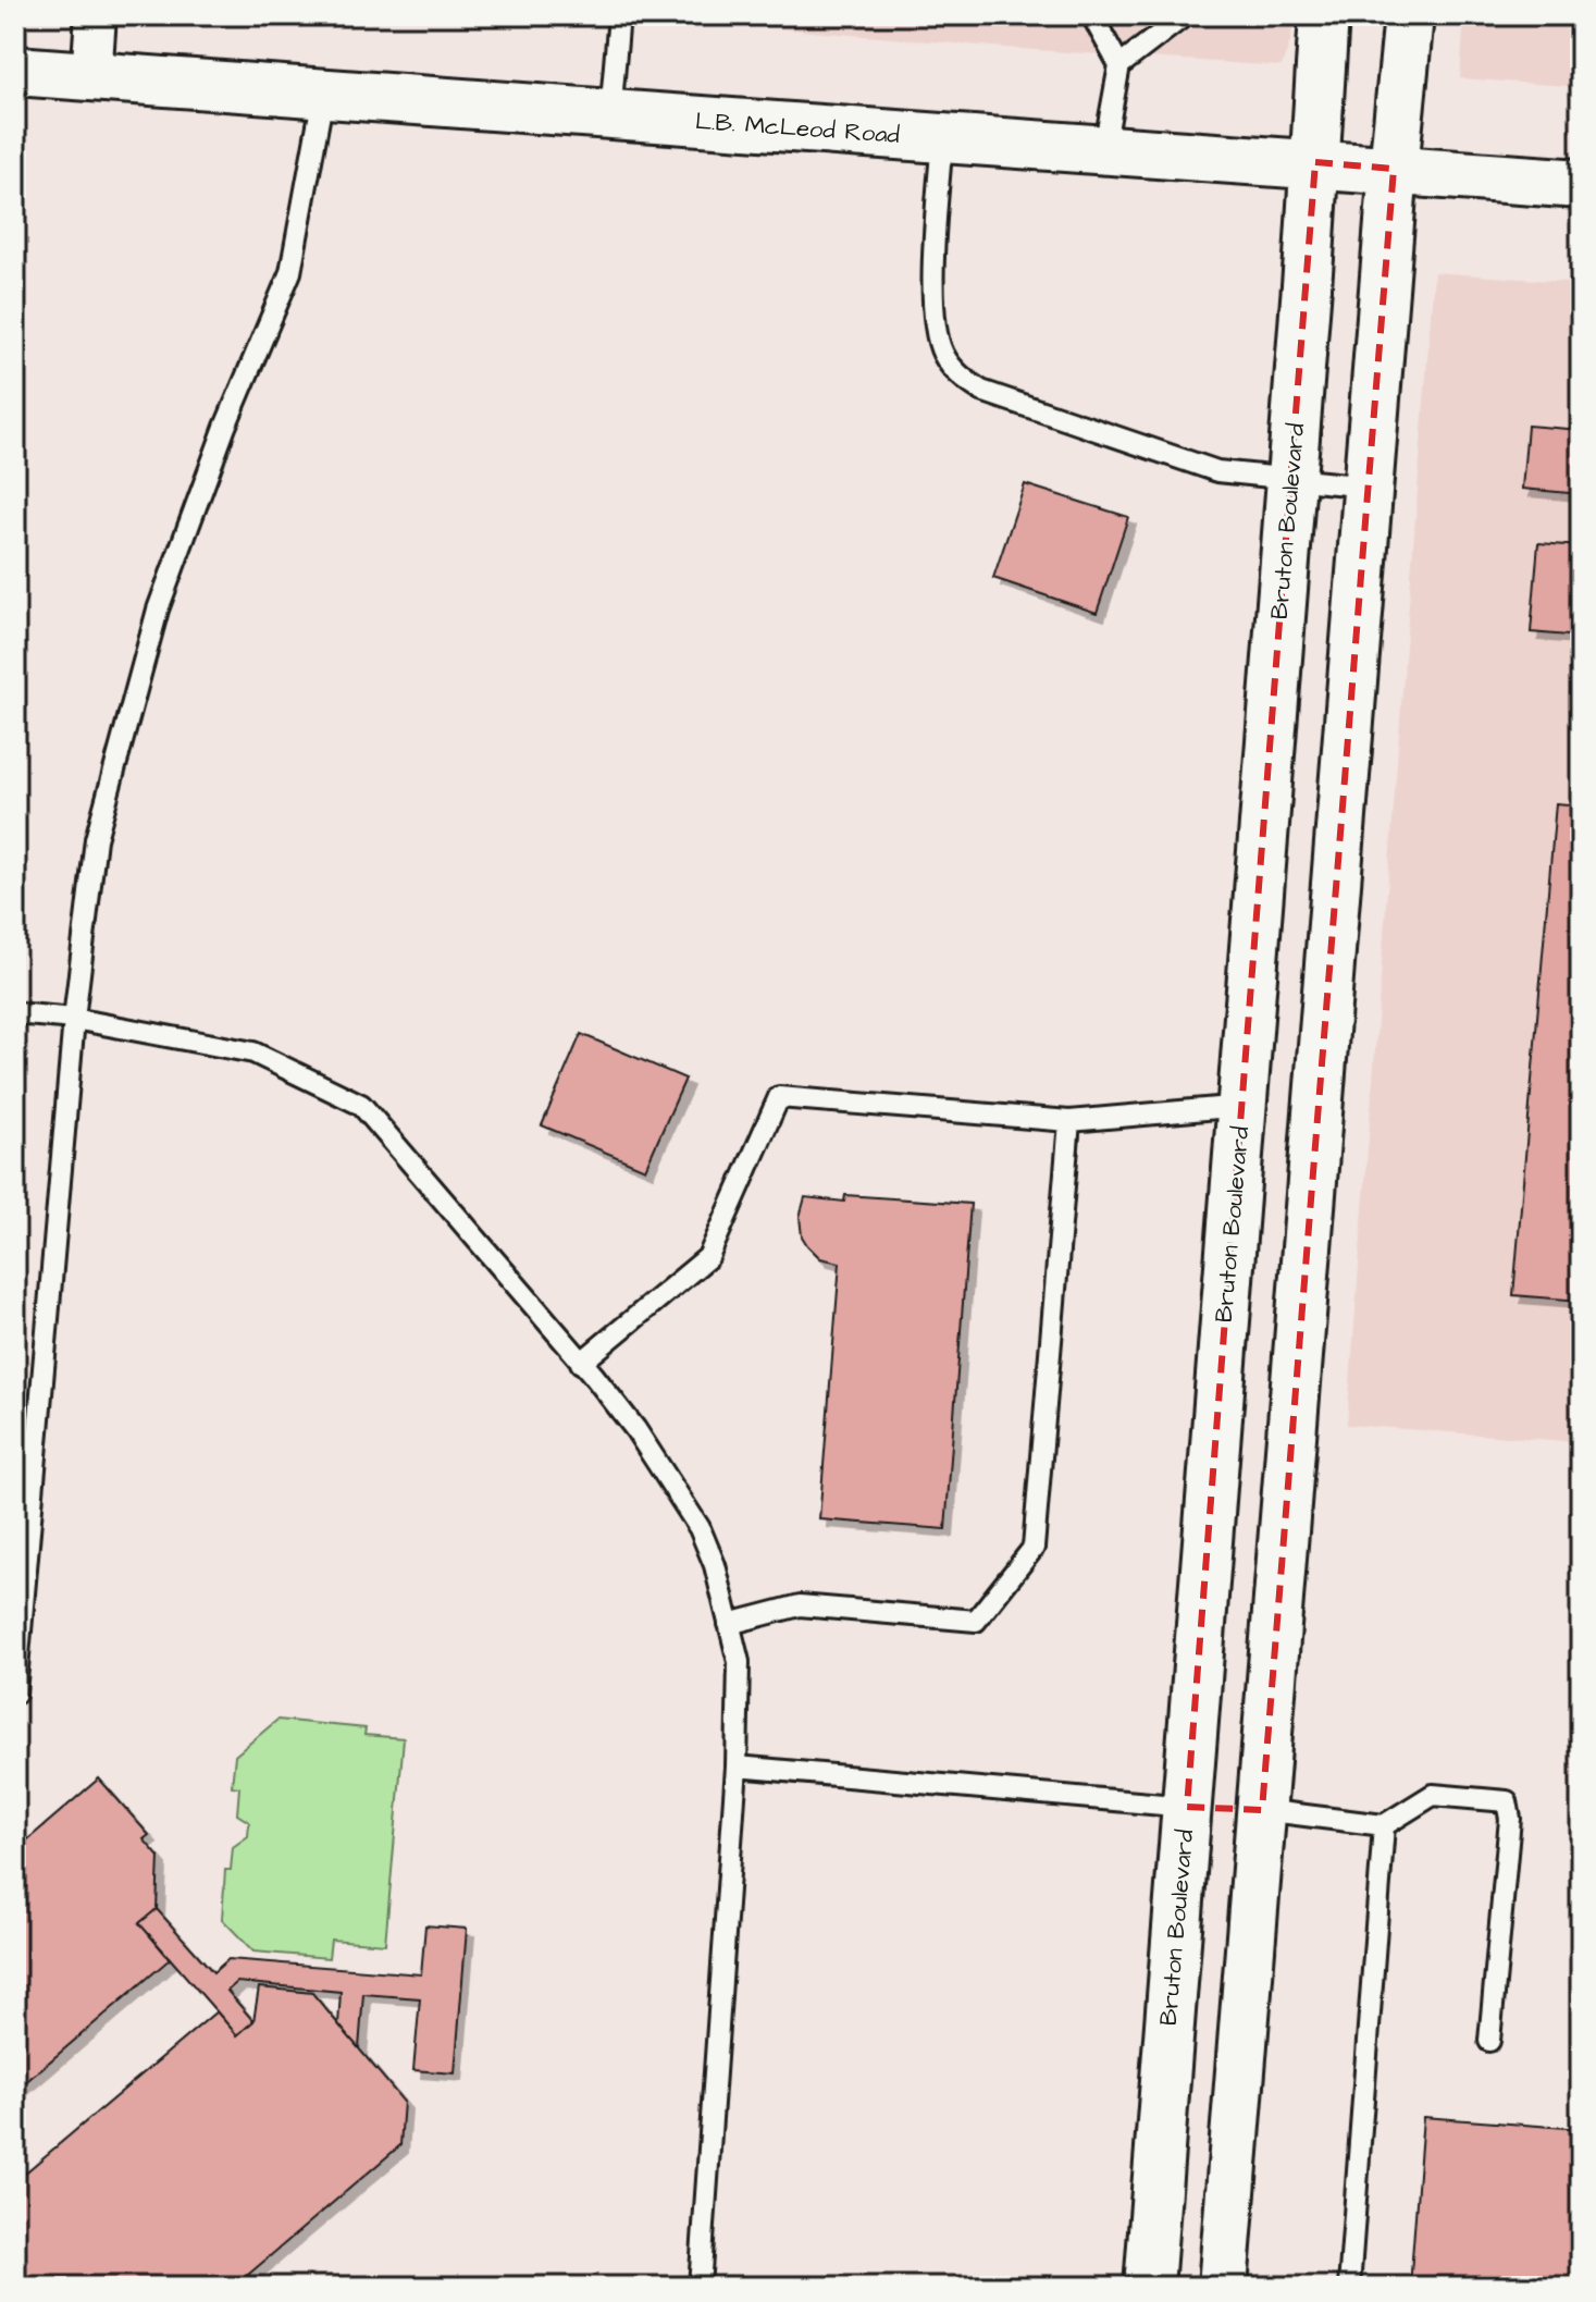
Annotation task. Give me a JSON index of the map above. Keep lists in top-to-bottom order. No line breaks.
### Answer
{"streets":{"street":["L.B. McLeod Road","Bruton Boulevard"]},"crossings":[["L.B. McLeod Road","Bruton Boulevard"]]}
